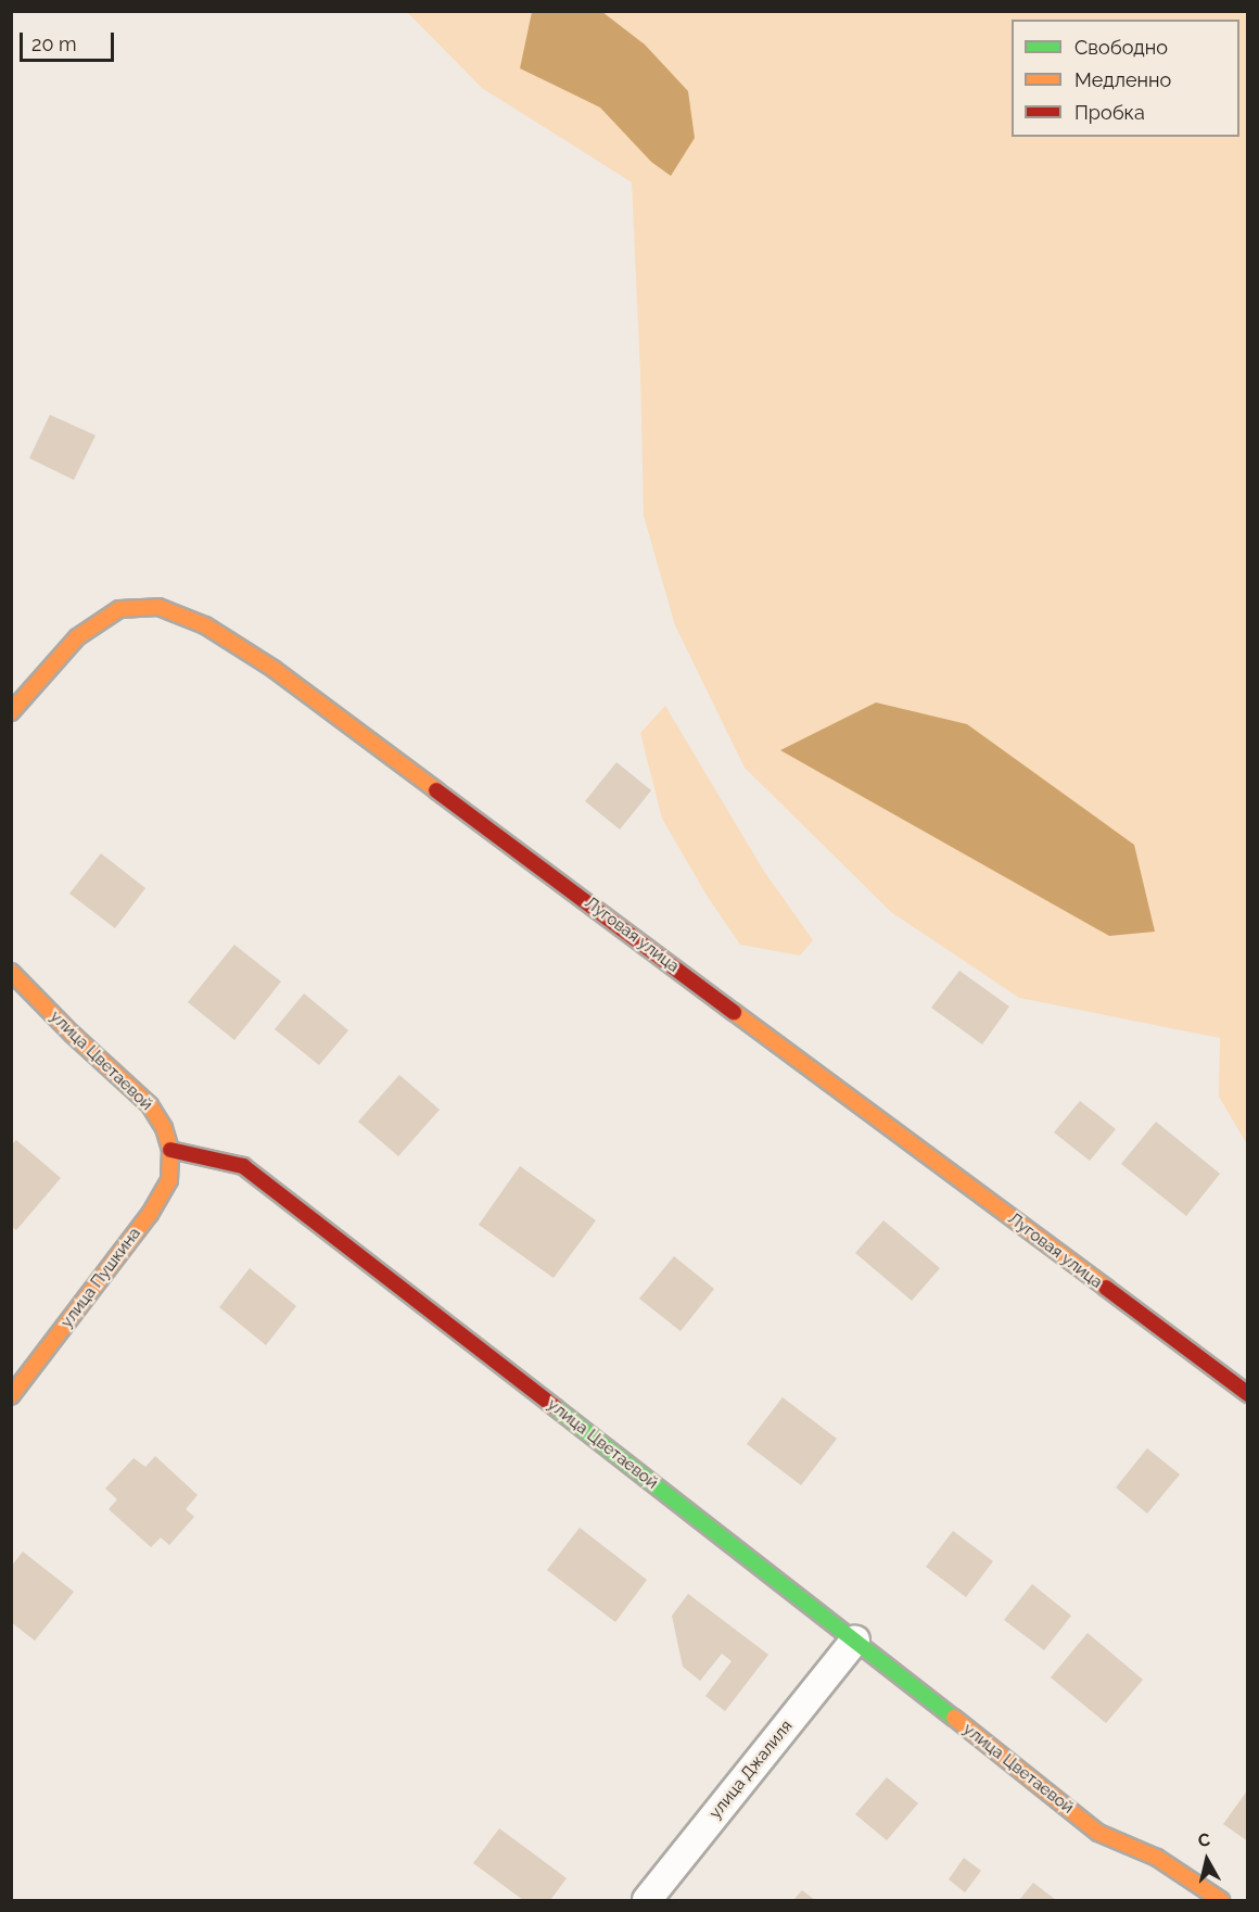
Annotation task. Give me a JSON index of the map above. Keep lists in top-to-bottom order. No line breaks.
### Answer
{"streets":{"street":["Луговая улица","улица Цветаевой","улица Пушкина","улица Джалиля"]},"crossings":[["улица Цветаевой","улица Пушкина"],["улица Цветаевой","улица Джалиля"]],"legend":["Свободно","Медленно","Пробка"],"scale_bar":"20 m","north":"top"}
